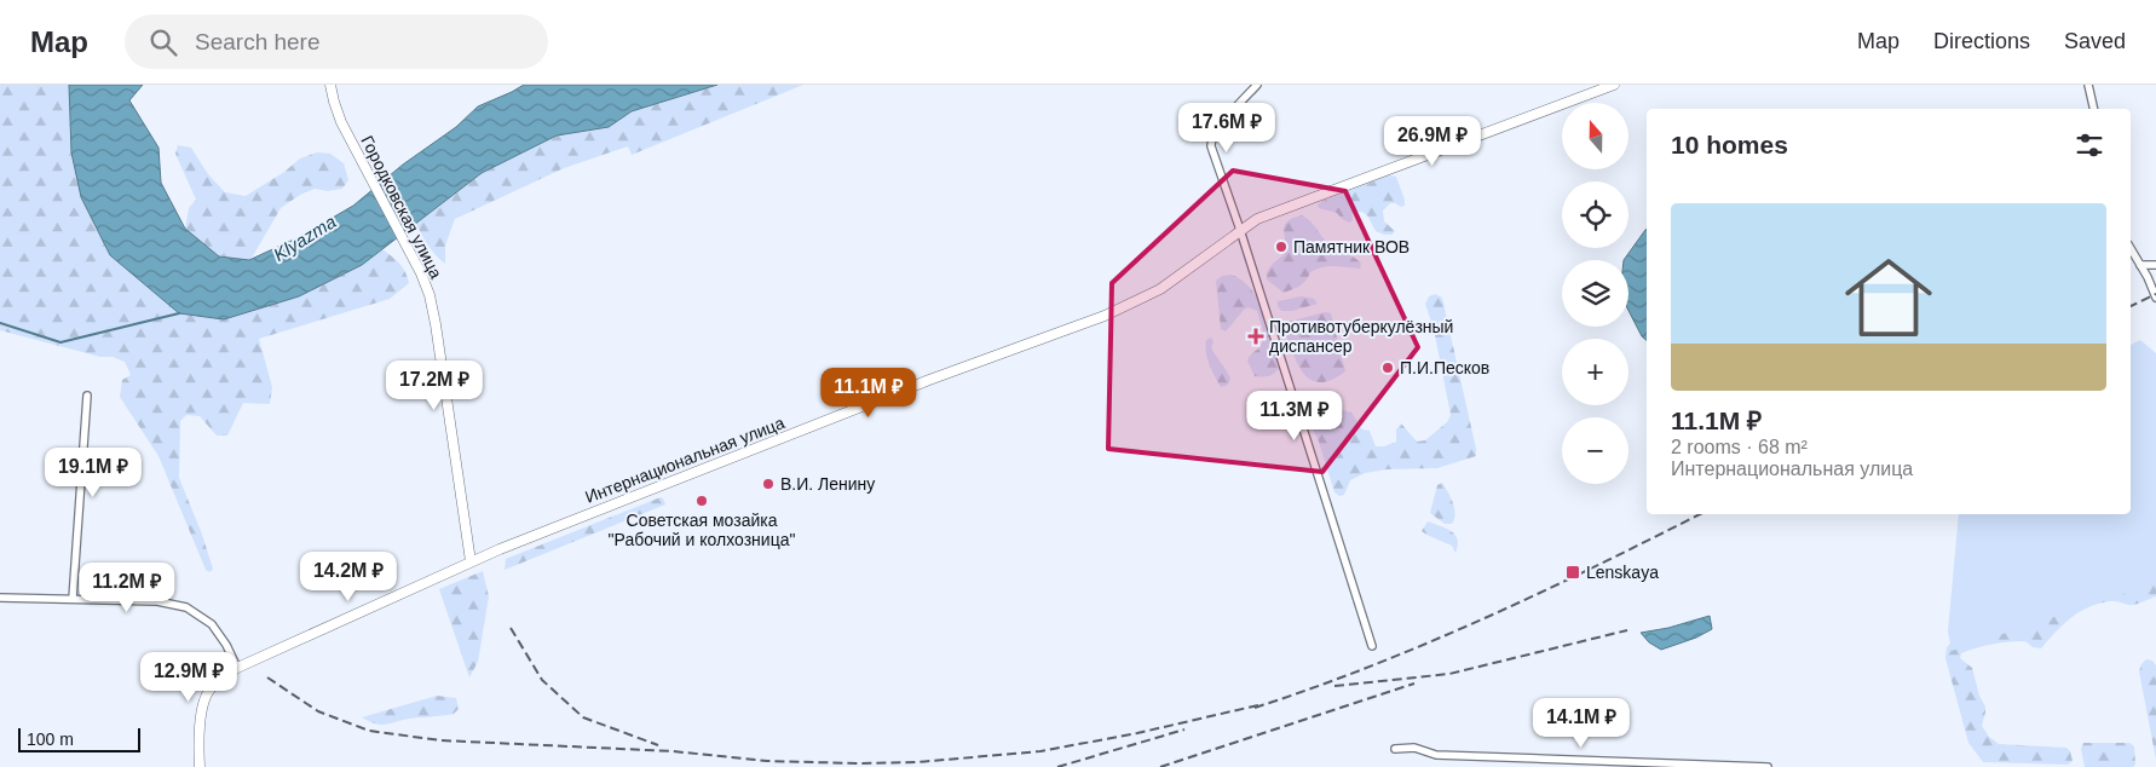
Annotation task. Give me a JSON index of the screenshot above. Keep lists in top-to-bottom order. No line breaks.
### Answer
{"streets":{"street":["Городковская улица","Интернациональная улица"]},"crossings":[["Городковская улица","Интернациональная улица"]],"water":["Klyazma"],"places":{"other":["Памятник ВОВ","П.И.Песков","В.И. Ленину","Советская мозайка \"Рабочий и колхозница\""],"health":["Противотуберкулёзный диспансер"],"transit":["Lenskaya"]},"scale_bar":"100 m","north":"top","page":{"header":"Map","search":"Search here","nav":["Map","Directions","Saved"],"map_buttons":["+","−"],"price":["17.6M ₽","26.9M ₽","17.2M ₽","11.1M ₽","11.3M ₽","19.1M ₽","14.2M ₽","11.2M ₽","12.9M ₽","14.1M ₽"],"heading":"10 homes","list":[{"name":"11.1M ₽","note":"2 rooms · 68 m² · Интернациональная улица"}],"scale":"100 m"}}
